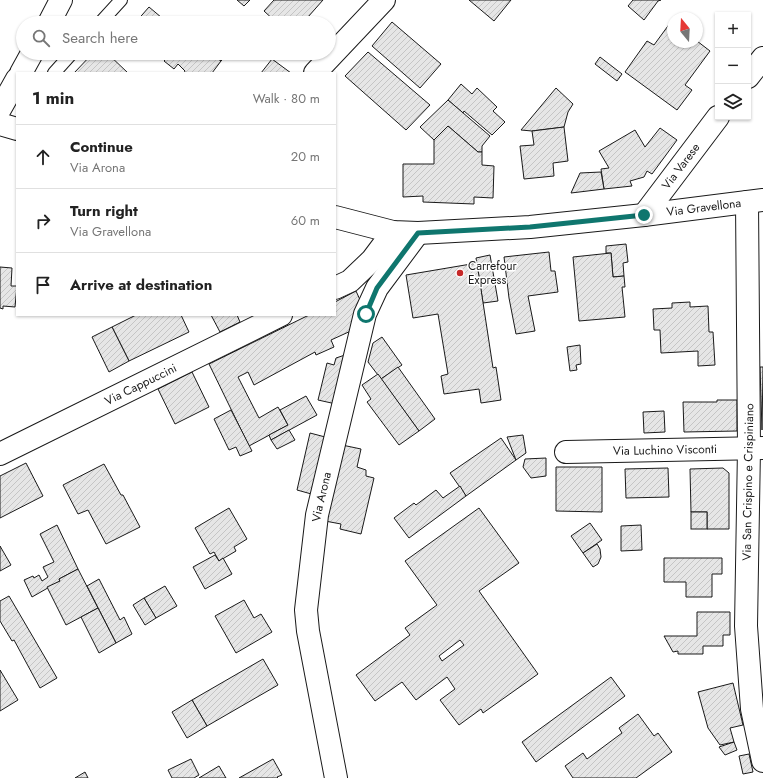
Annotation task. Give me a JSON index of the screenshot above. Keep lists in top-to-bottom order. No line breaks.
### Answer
{"streets":{"street":["Via Varese","Via Gravellona","Via Cappuccini","Via Luchino Visconti","Via San Crispino e Crispiniano","Via Arona"]},"crossings":[["Via Varese","Via Gravellona"],["Via Gravellona","Via San Crispino e Crispiniano"],["Via Gravellona","Via Arona"],["Via Luchino Visconti","Via San Crispino e Crispiniano"]],"places":["Carrefour Express"],"north":"top","page":{"map_buttons":["+","−"],"search":"Search here","heading":["1 min","Walk · 80 m"],"list":[["Continue","Via Arona","20 m"],["Turn right","Via Gravellona","60 m"],"Arrive at destination"]}}
